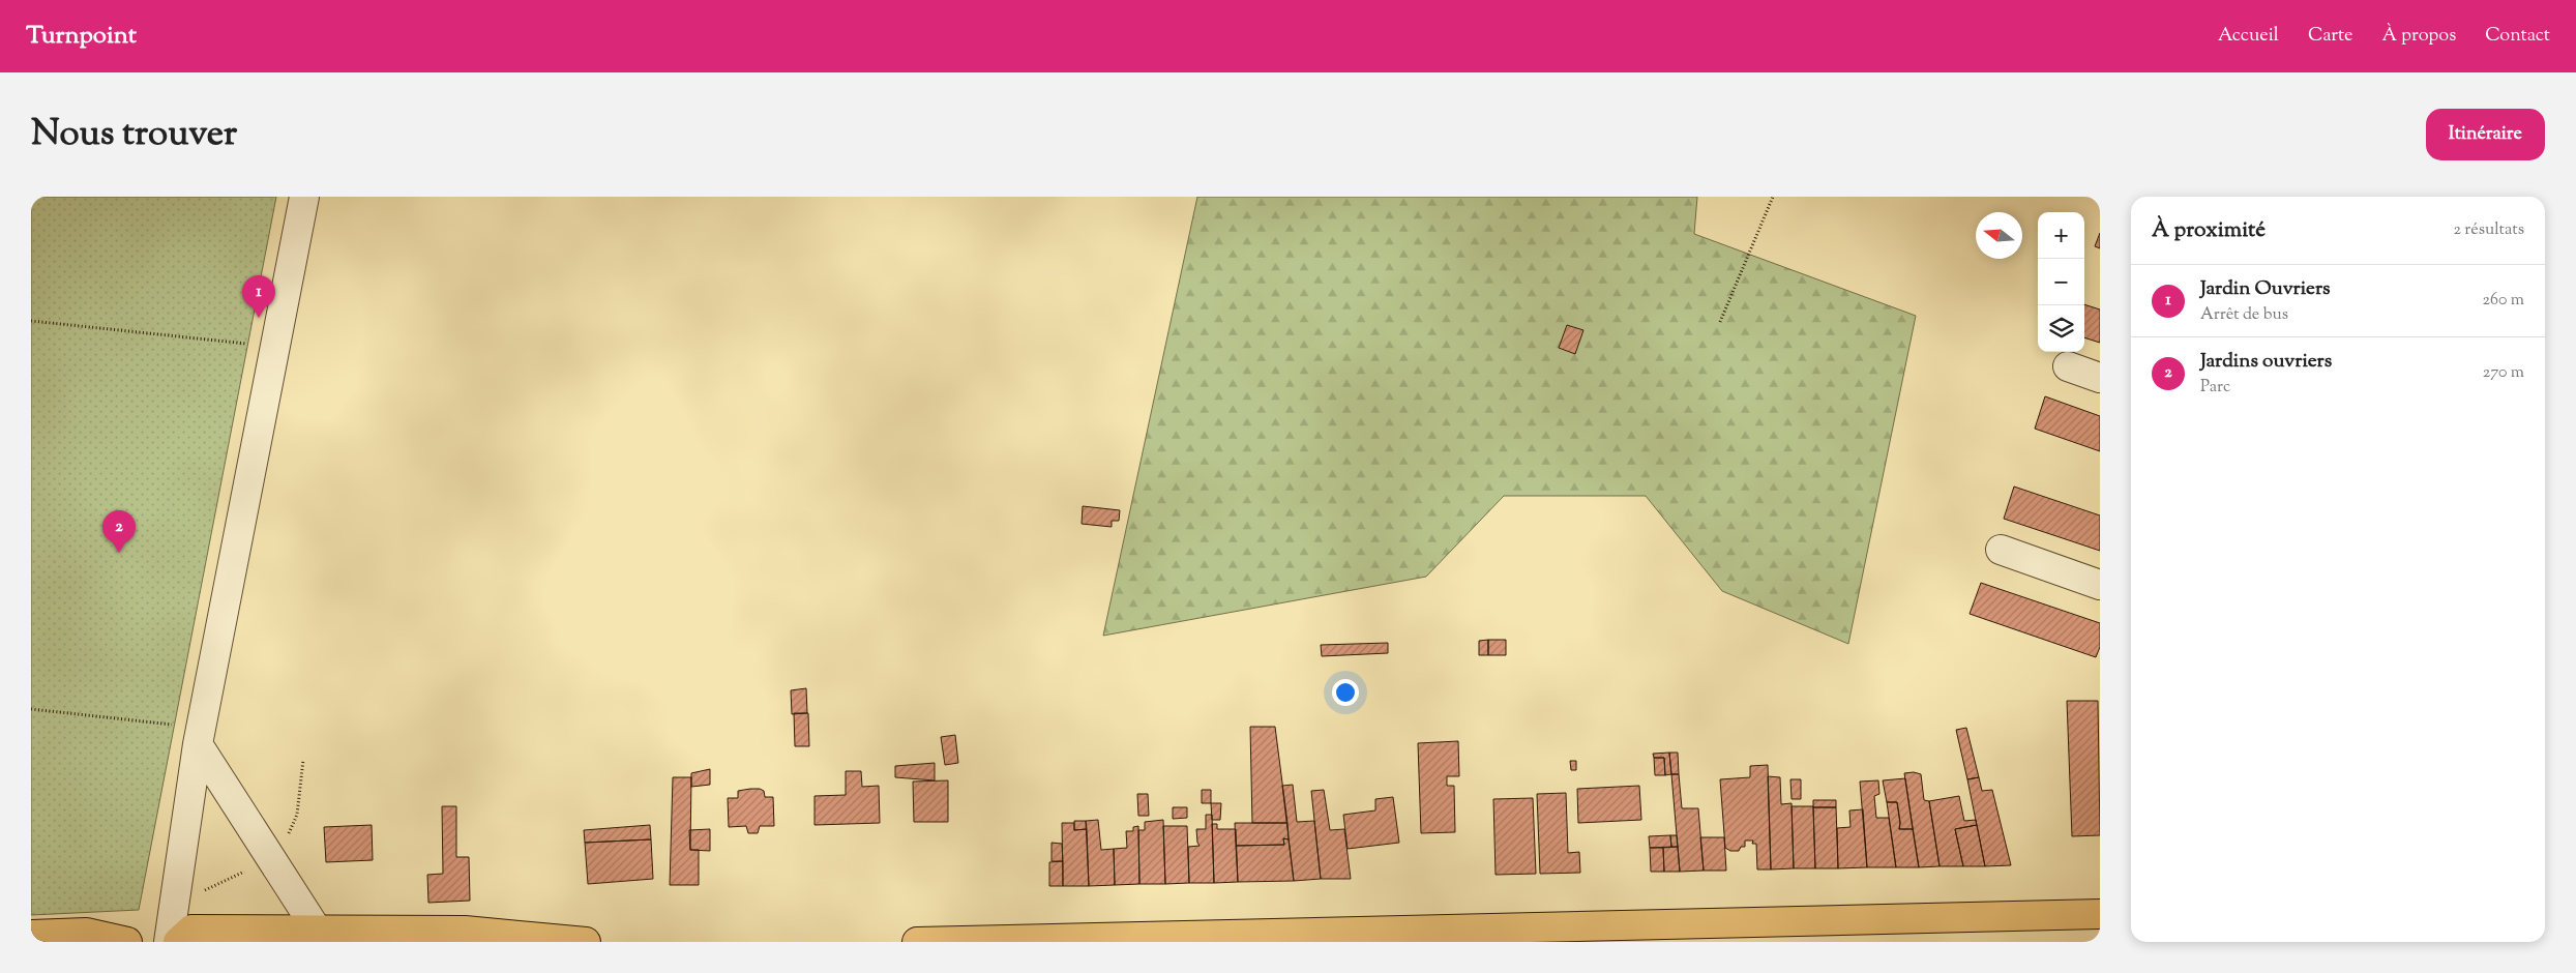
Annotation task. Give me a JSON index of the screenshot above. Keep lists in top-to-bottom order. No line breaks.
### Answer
{"north":"left","page":{"header":"Turnpoint","nav":["Accueil","Carte","À propos","Contact"],"title":"Nous trouver","buttons":"Itinéraire","heading":["À proximité","2 résultats"],"map_buttons":["+","−"],"list":[{"mark":"1","name":"Jardin Ouvriers","note":"Arrêt de bus","value":"260 m"},{"mark":"2","name":"Jardins ouvriers","note":"Parc","value":"270 m"}],"pins":["1","2"]}}
